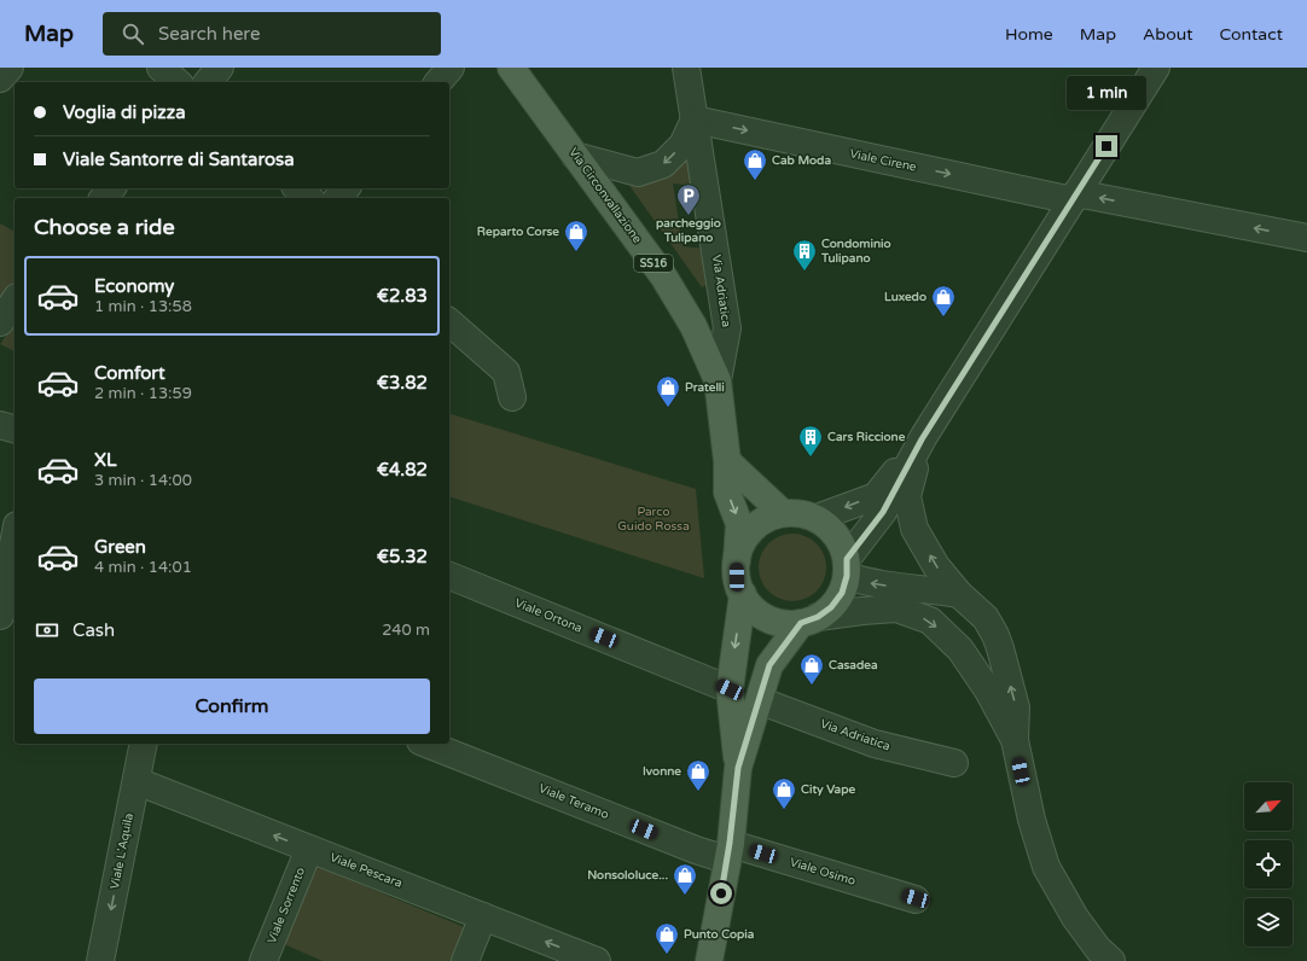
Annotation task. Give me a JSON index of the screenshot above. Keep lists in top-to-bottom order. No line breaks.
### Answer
{"streets":{"main road":["Via Circonvallazione","SS16","Via Adriatica"],"street":["Viale Cirene","Viale Ortona","Viale Teramo","Viale L'Aquila","Viale Pescara","Viale Osimo","Viale Sorrento"]},"crossings":[["Viale Cirene","Via Adriatica"],["Via Circonvallazione","Via Adriatica"],["Viale Teramo","Viale Osimo"],["Viale L'Aquila","Viale Pescara"],["Viale Pescara","Viale Sorrento"]],"one_way":["Viale L'Aquila","Viale Pescara"],"parks":["Parco Guido Rossa"],"places":{"shop":["Cab Moda","Reparto Corse","Luxedo","Pratelli","Casadea","Ivonne","City Vape","Nonsololuce...","Punto Copia"],"parking":["parcheggio Tulipano"],"building":["Condominio Tulipano","Cars Riccione"]},"north":"top right","page":{"header":"Map","search":"Search here","nav":["Home","Map","About","Contact"],"bubble":"1 min","banner":["Voglia di pizza","Viale Santorre di Santarosa"],"heading":"Choose a ride","list":[{"name":"Economy","note":"1 min · 13:58","value":"€2.83"},{"name":"Comfort","note":"2 min · 13:59","value":"€3.82"},{"name":"XL","note":"3 min · 14:00","value":"€4.82"},{"name":"Green","note":"4 min · 14:01","value":"€5.32"}],"pay":["Cash","240 m"],"buttons":"Confirm"}}
